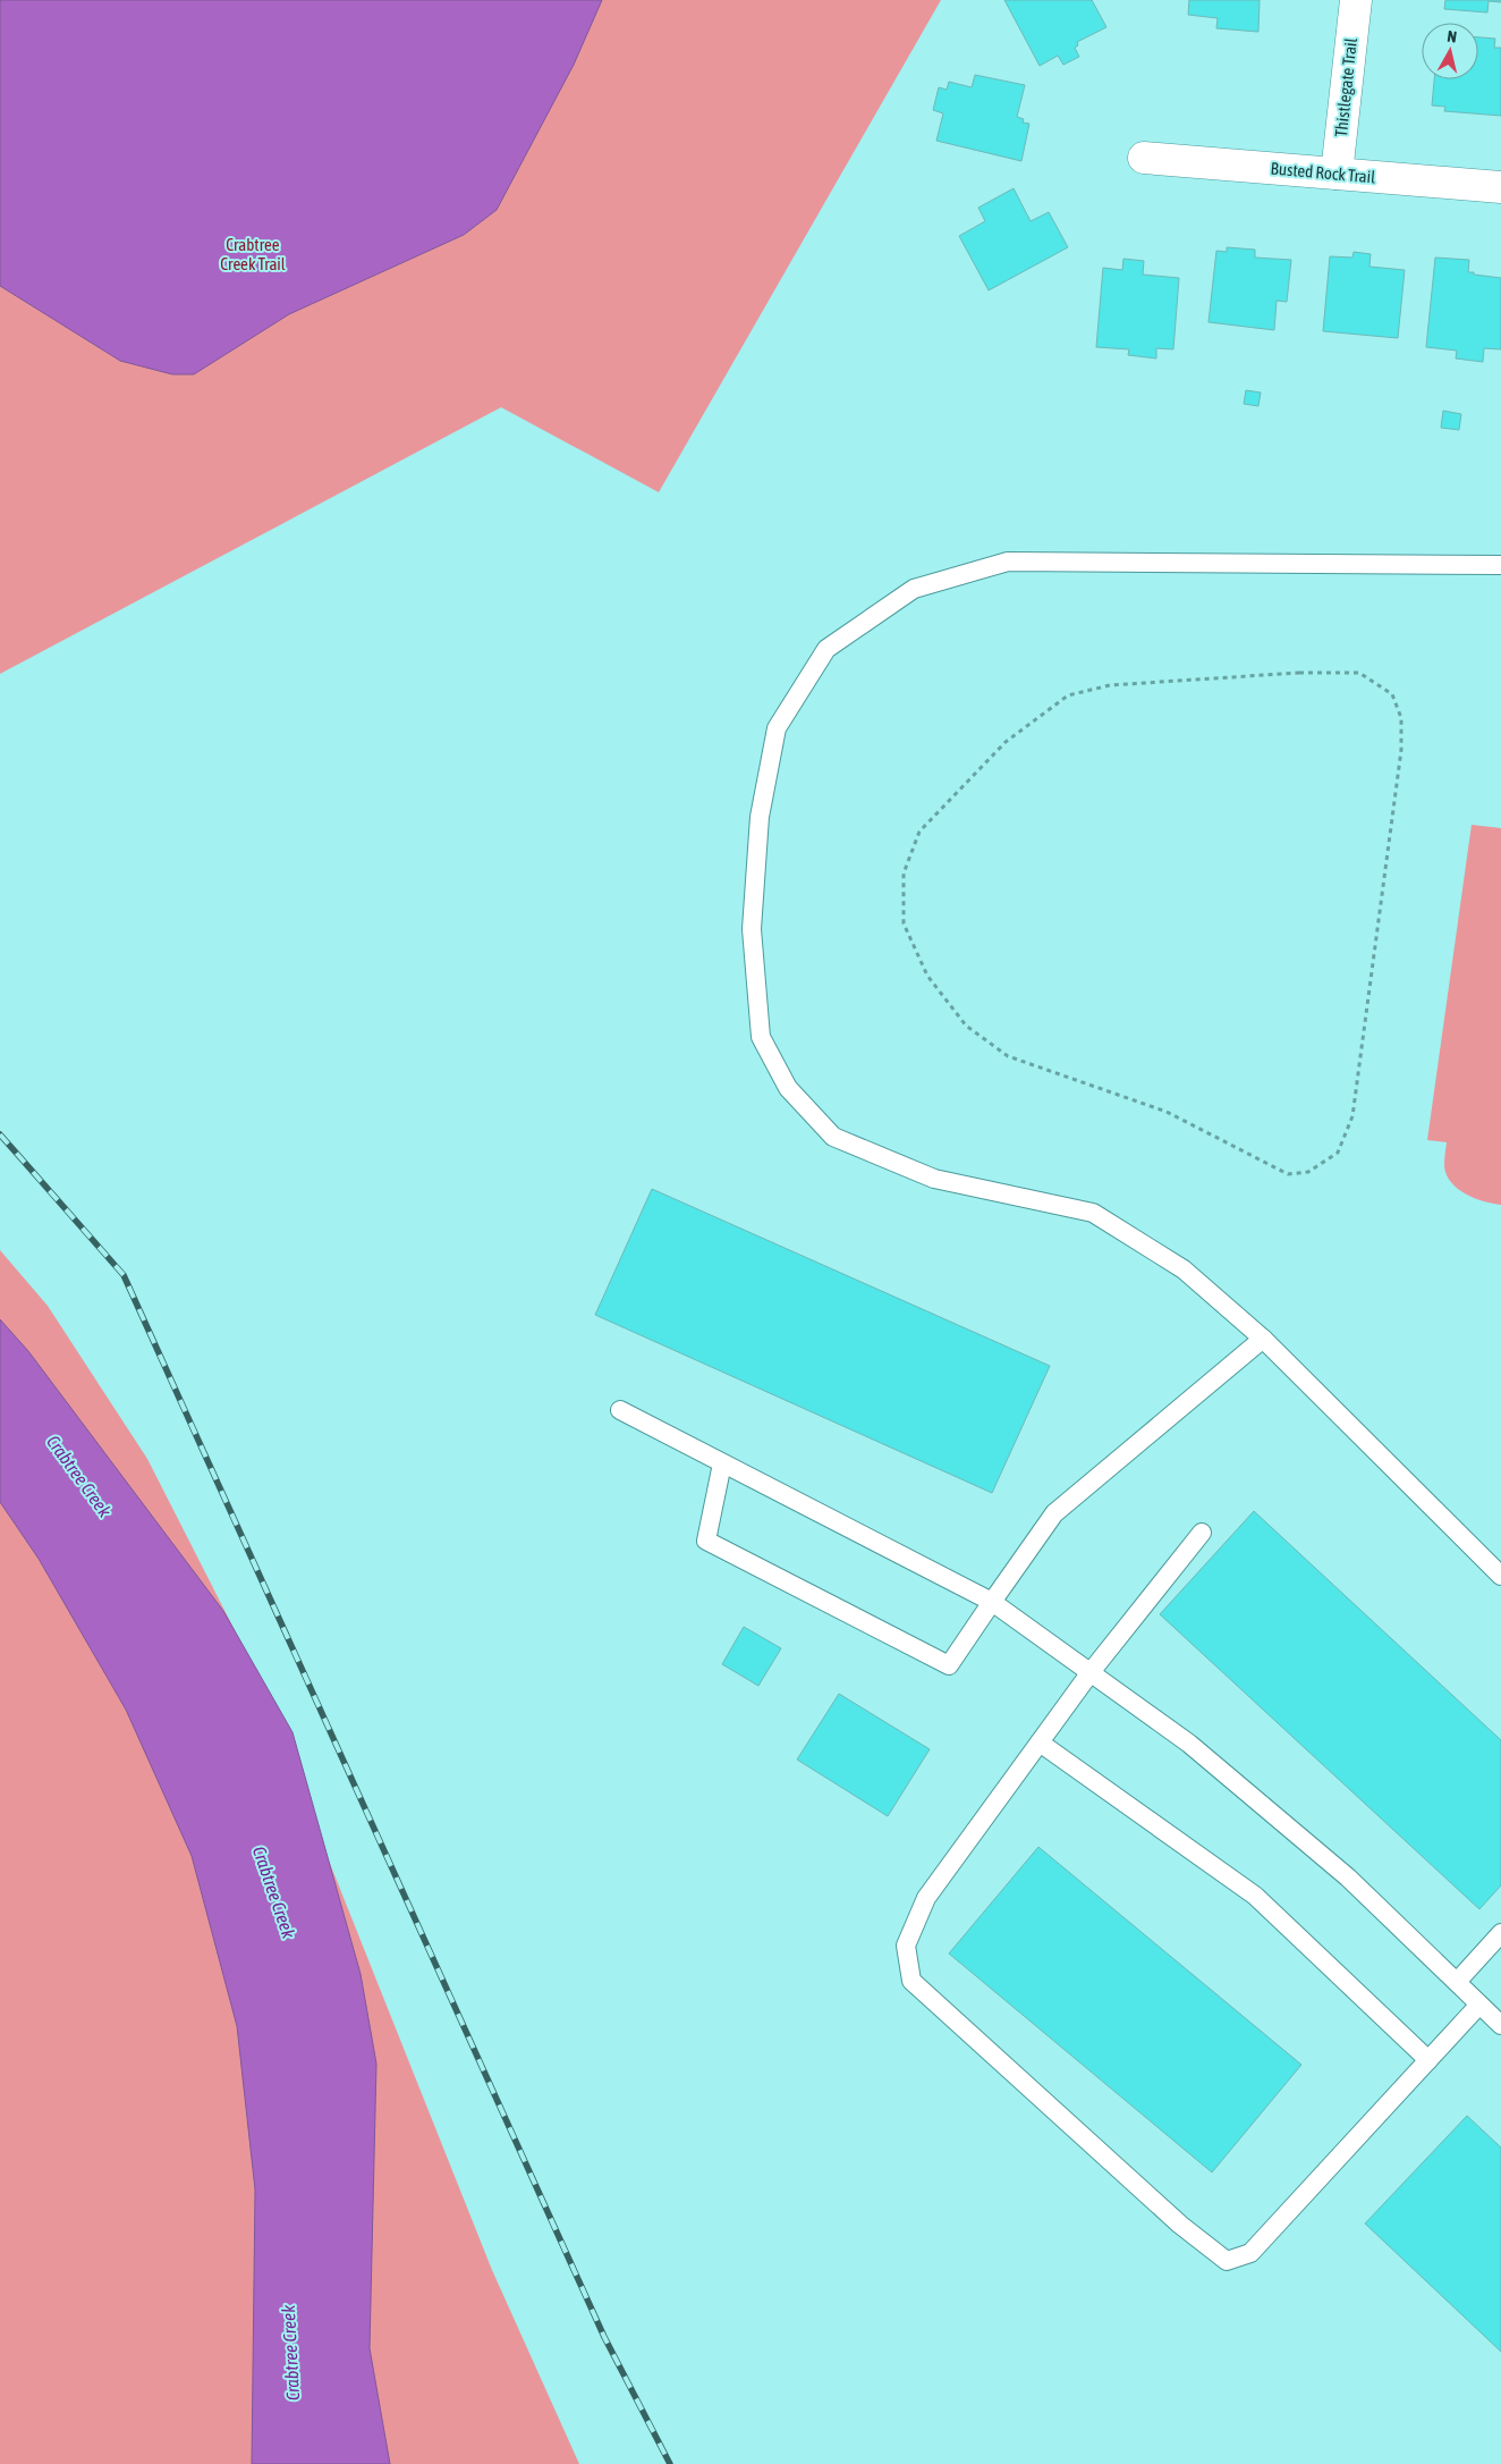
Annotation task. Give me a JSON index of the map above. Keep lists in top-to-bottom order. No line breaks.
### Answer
{"streets":{"street":["Thistlegate Trail","Busted Rock Trail"]},"crossings":[["Thistlegate Trail","Busted Rock Trail"]],"water":["Crabtree Creek"],"parks":["Crabtree Creek Trail"],"north":"top"}
